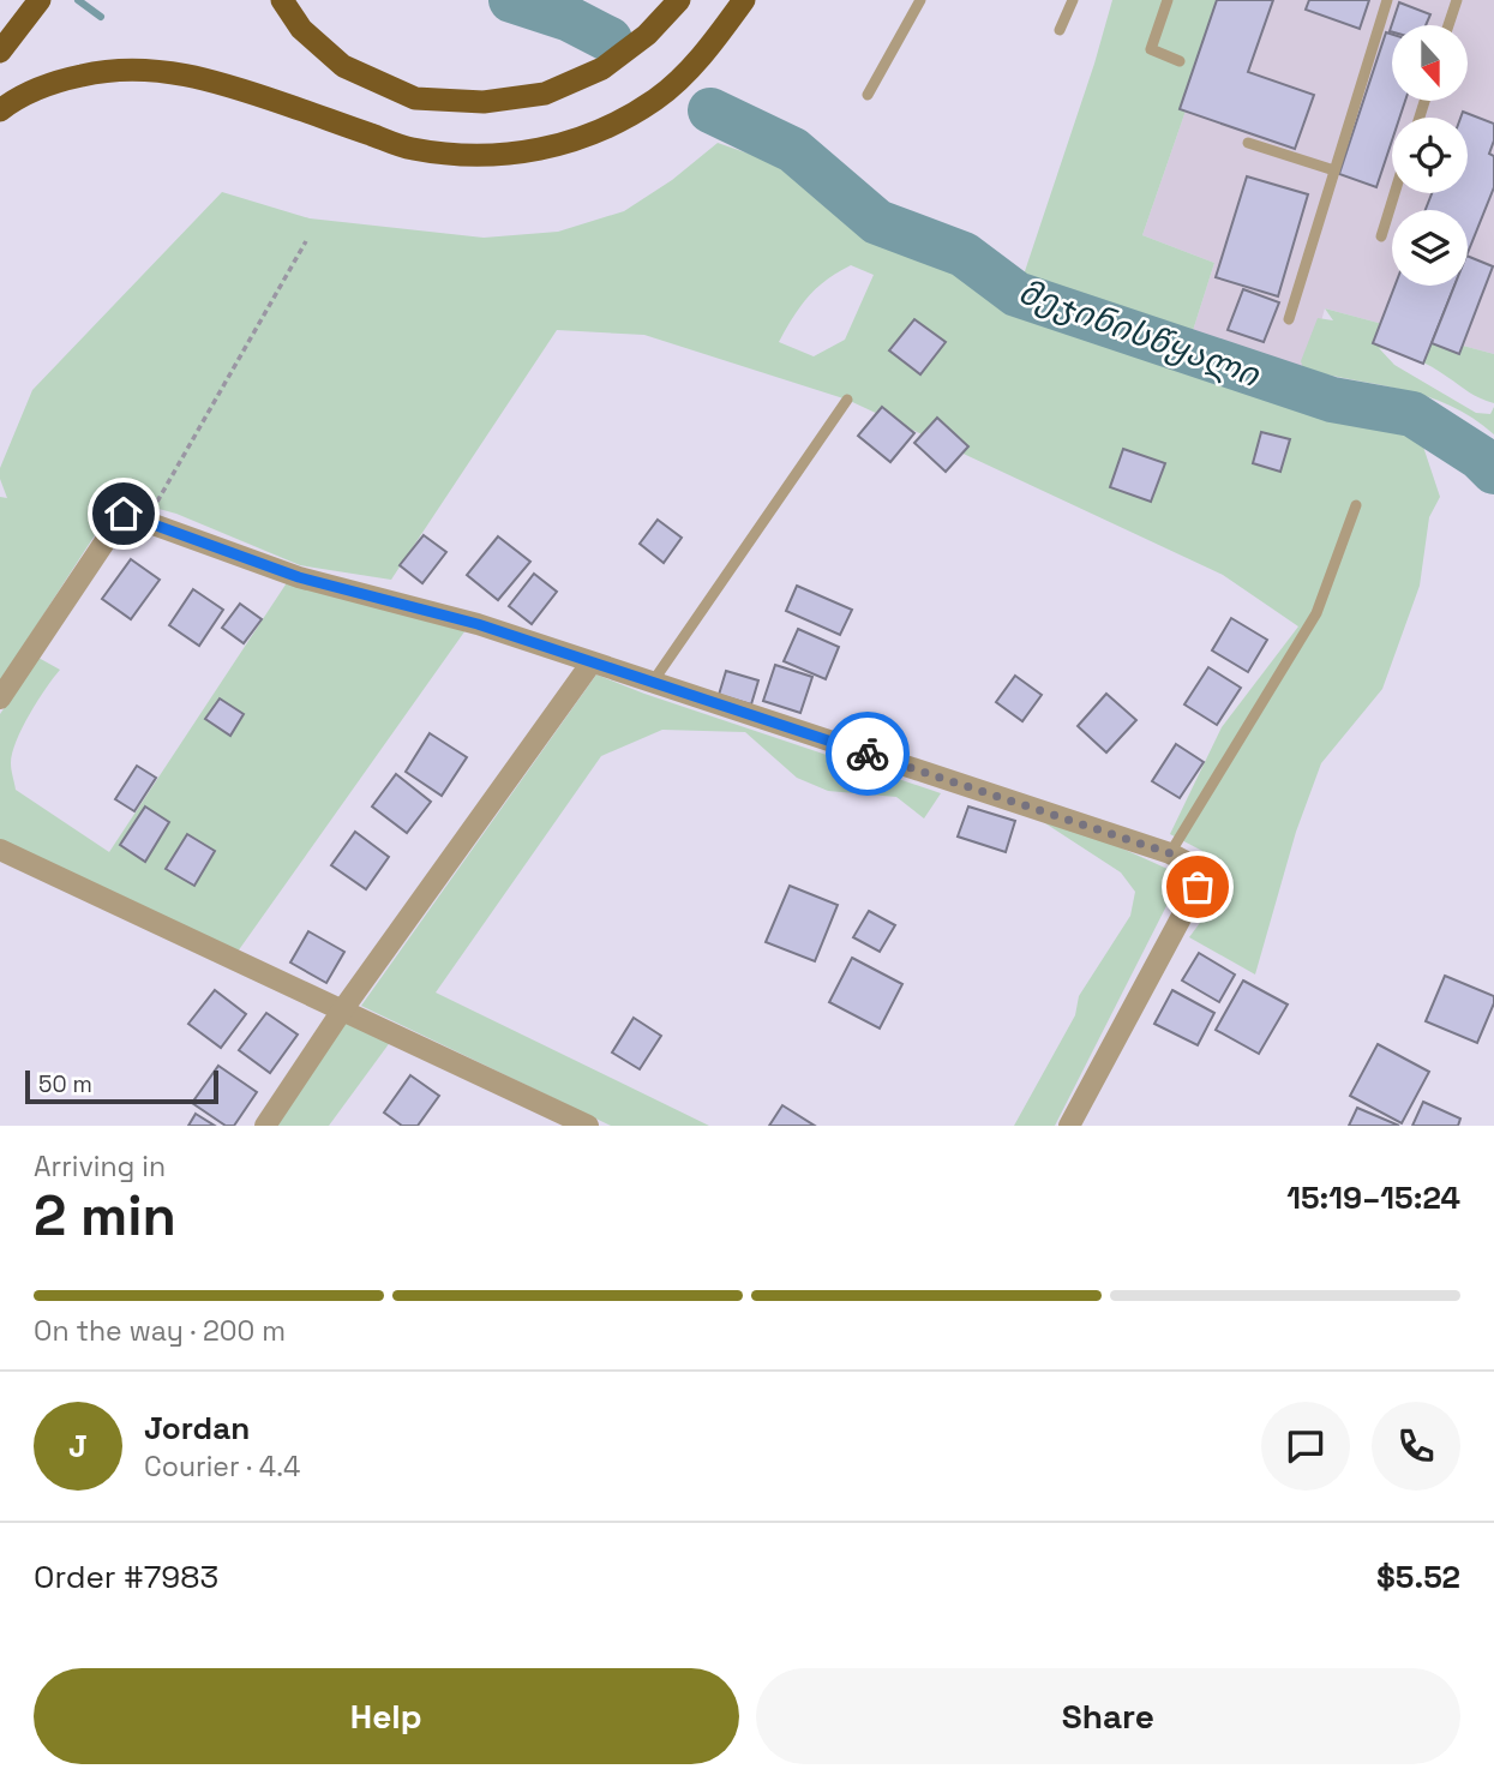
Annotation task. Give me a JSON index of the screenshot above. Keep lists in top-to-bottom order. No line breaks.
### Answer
{"water":["მეჯინისწყალი"],"scale_bar":"50 m","north":"bottom","page":{"scale":"50 m","heading":["2 min","Arriving in","15:19–15:24"],"panel":["Jordan","Courier · 4.4","Order #7983","$5.52"],"bar":"On the way · 200 m","round":"J","buttons":["Help","Share"]}}
